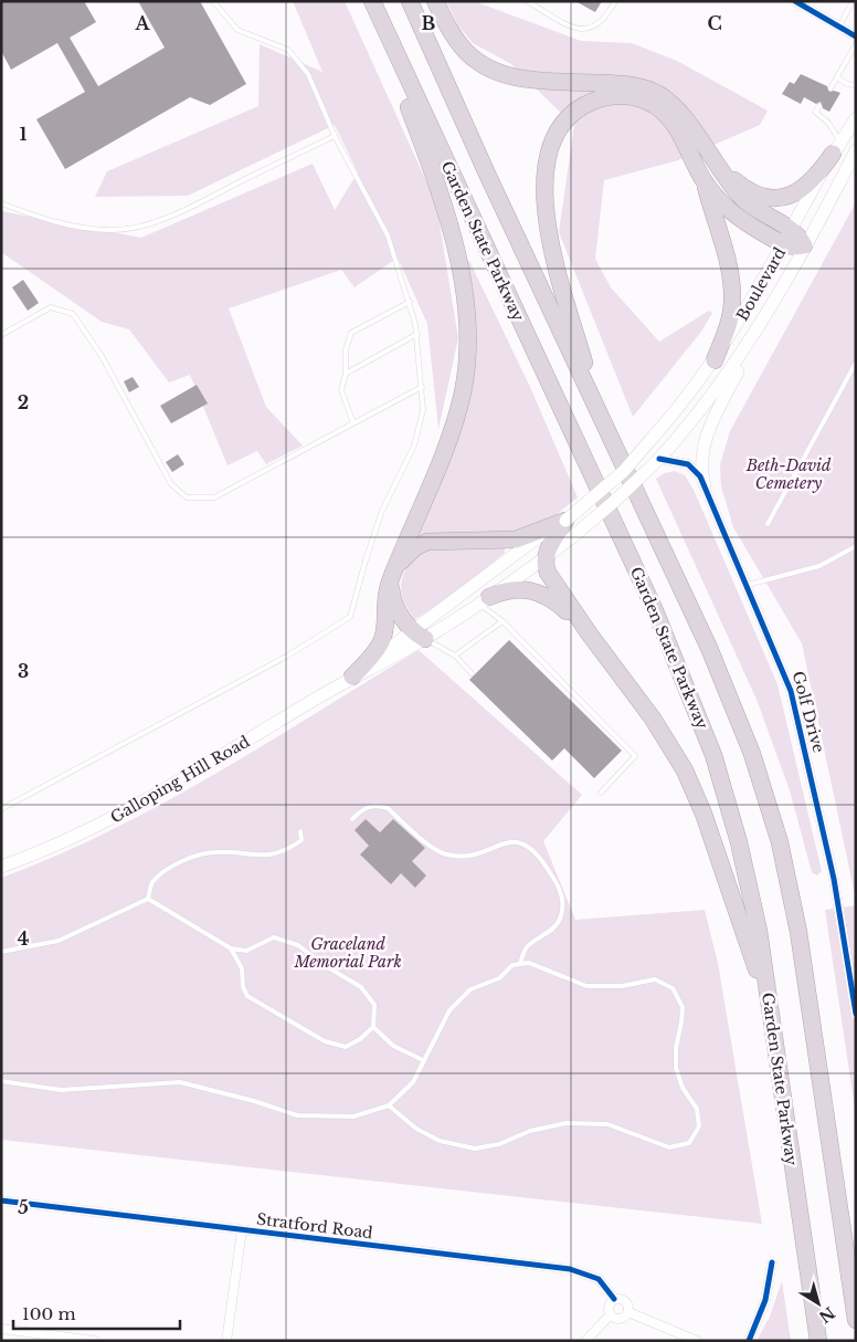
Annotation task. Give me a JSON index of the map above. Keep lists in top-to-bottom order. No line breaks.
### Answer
{"streets":{"highway":["Garden State Parkway"],"main road":["Boulevard","Galloping Hill Road"],"street":["Golf Drive","Stratford Road"]},"crossings":[["Boulevard","Golf Drive"],["Boulevard","Galloping Hill Road"],["Golf Drive","Galloping Hill Road"]],"parks":["Beth-David Cemetery","Graceland Memorial Park"],"scale_bar":"100 m","north":"bottom right","grid":{"columns":["A","B","C"],"rows":["1","2","3","4","5"]}}
